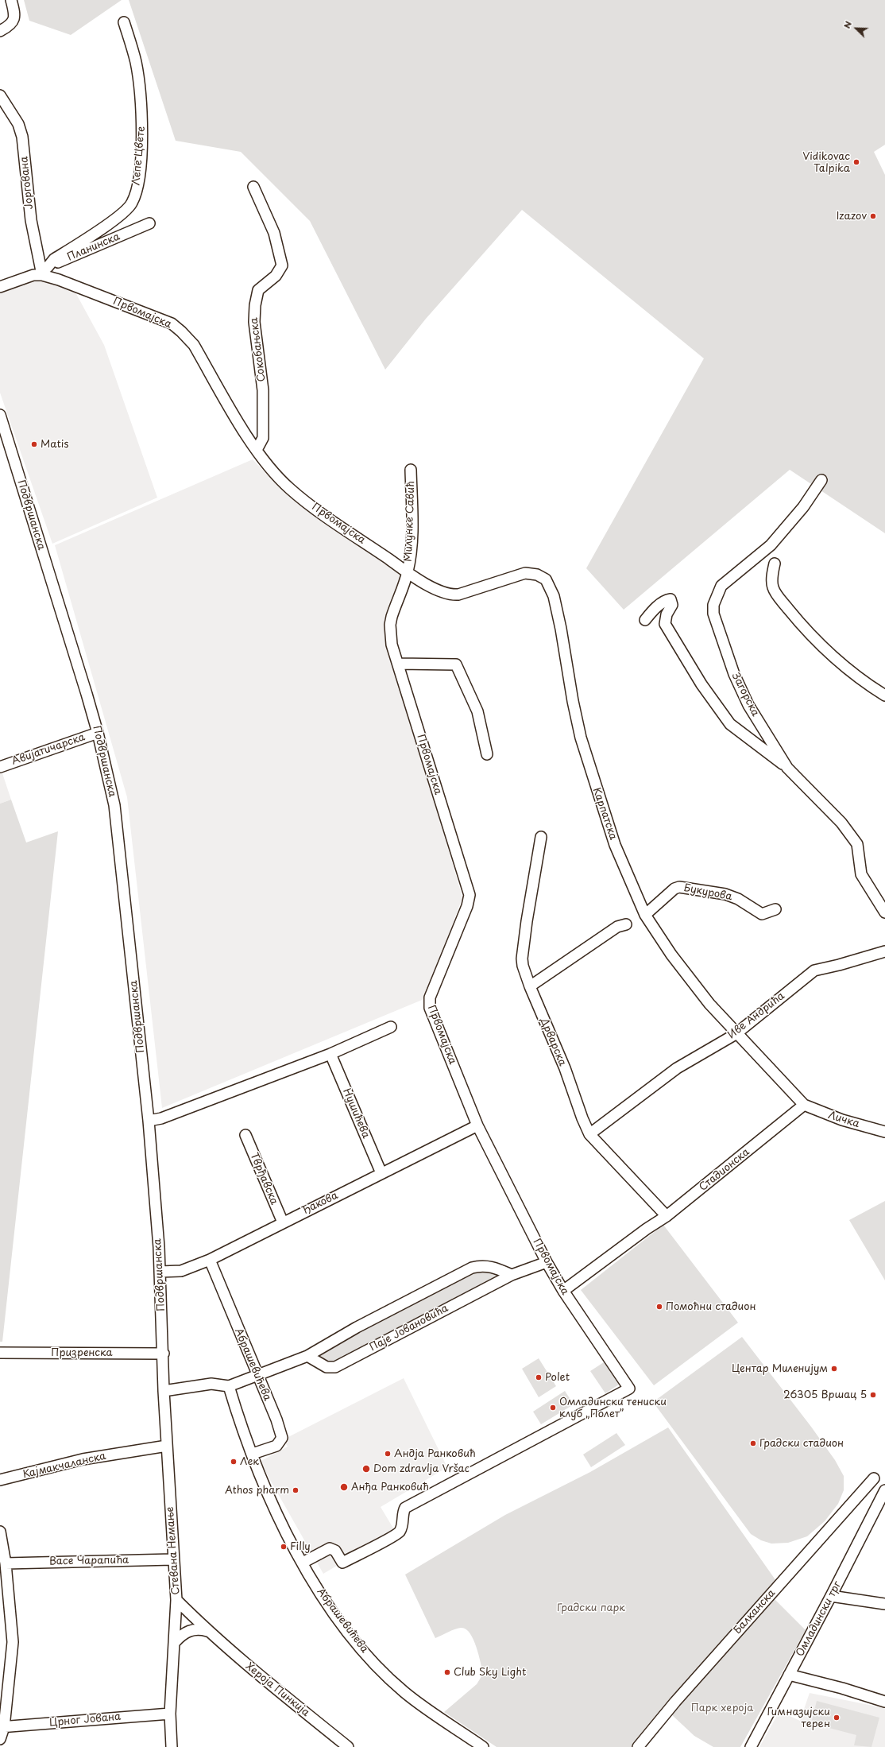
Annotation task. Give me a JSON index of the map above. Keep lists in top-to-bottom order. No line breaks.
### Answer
{"streets":{"street":["Лепе Цвете","Јоргована","Планинска","Првомајска","Сокобањска","Подвршанска","Милунке Савић","Загорска","Авијатичарска","Карпатска","Букурова","Иве Андрића","Дрварска","Нушићева","Личка","Стадионска","Тврђавска","Ђакова","Паје Јовановића","Призренска","Абрашевићева","Кајмакчаланска","Стевана Немање","Васе Чарапића","Балканска","Омладински трг","Хероја Пинкија","Црног Јована"]},"crossings":[["Лепе Цвете","Јоргована"],["Лепе Цвете","Планинска"],["Лепе Цвете","Првомајска"],["Јоргована","Планинска"],["Јоргована","Првомајска"],["Планинска","Првомајска"],["Првомајска","Сокобањска"],["Првомајска","Милунке Савић"],["Првомајска","Карпатска"],["Првомајска","Стадионска"],["Првомајска","Ђакова"],["Првомајска","Паје Јовановића"],["Првомајска","Абрашевићева"],["Подвршанска","Авијатичарска"],["Подвршанска","Ђакова"],["Подвршанска","Призренска"],["Подвршанска","Стевана Немање"],["Милунке Савић","Карпатска"],["Карпатска","Букурова"],["Карпатска","Иве Андрића"],["Иве Андрића","Дрварска"],["Дрварска","Стадионска"],["Нушићева","Ђакова"],["Личка","Стадионска"],["Тврђавска","Ђакова"],["Ђакова","Абрашевићева"],["Призренска","Стевана Немање"],["Кајмакчаланска","Стевана Немање"],["Стевана Немање","Васе Чарапића"],["Стевана Немање","Хероја Пинкија"],["Стевана Немање","Црног Јована"]],"parks":["Градски парк","Парк хероја"],"places":["Vidikovac Talpika","Izazov","Matis","Помоћни стадион","Центар Миленијум","Polet","26305 Вршац 5","Омладински тениски клуб „Полет”","Градски стадион","Андја Ранковић","Лек","Dom zdravlja Vršac","Анђа Ранковић","Athos pharm","Filly","Club Sky Light","Гимназијски терен"],"north":"top left"}
